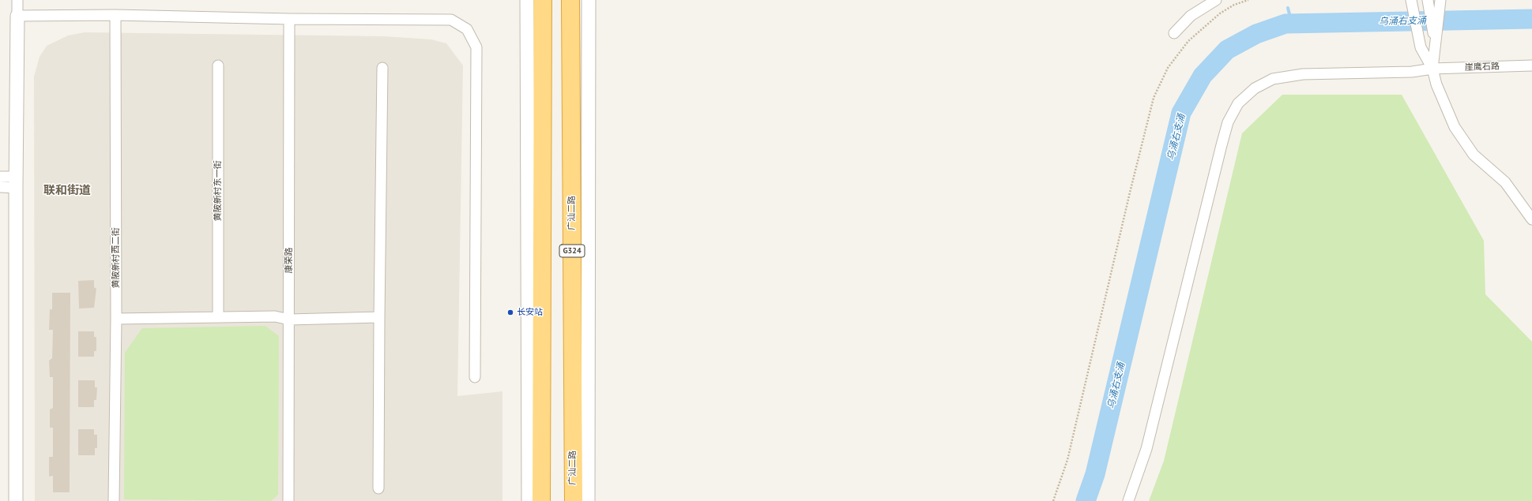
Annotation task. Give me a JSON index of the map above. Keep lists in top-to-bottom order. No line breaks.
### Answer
{"streets":{"highway":["广汕二路","G324"],"street":["崖鹰石路","黄陂新村东一街","黄陂新村西二街","康荣路"]},"districts":["联和街道"],"water":["乌涌右支涌"],"places":["长安站"]}
